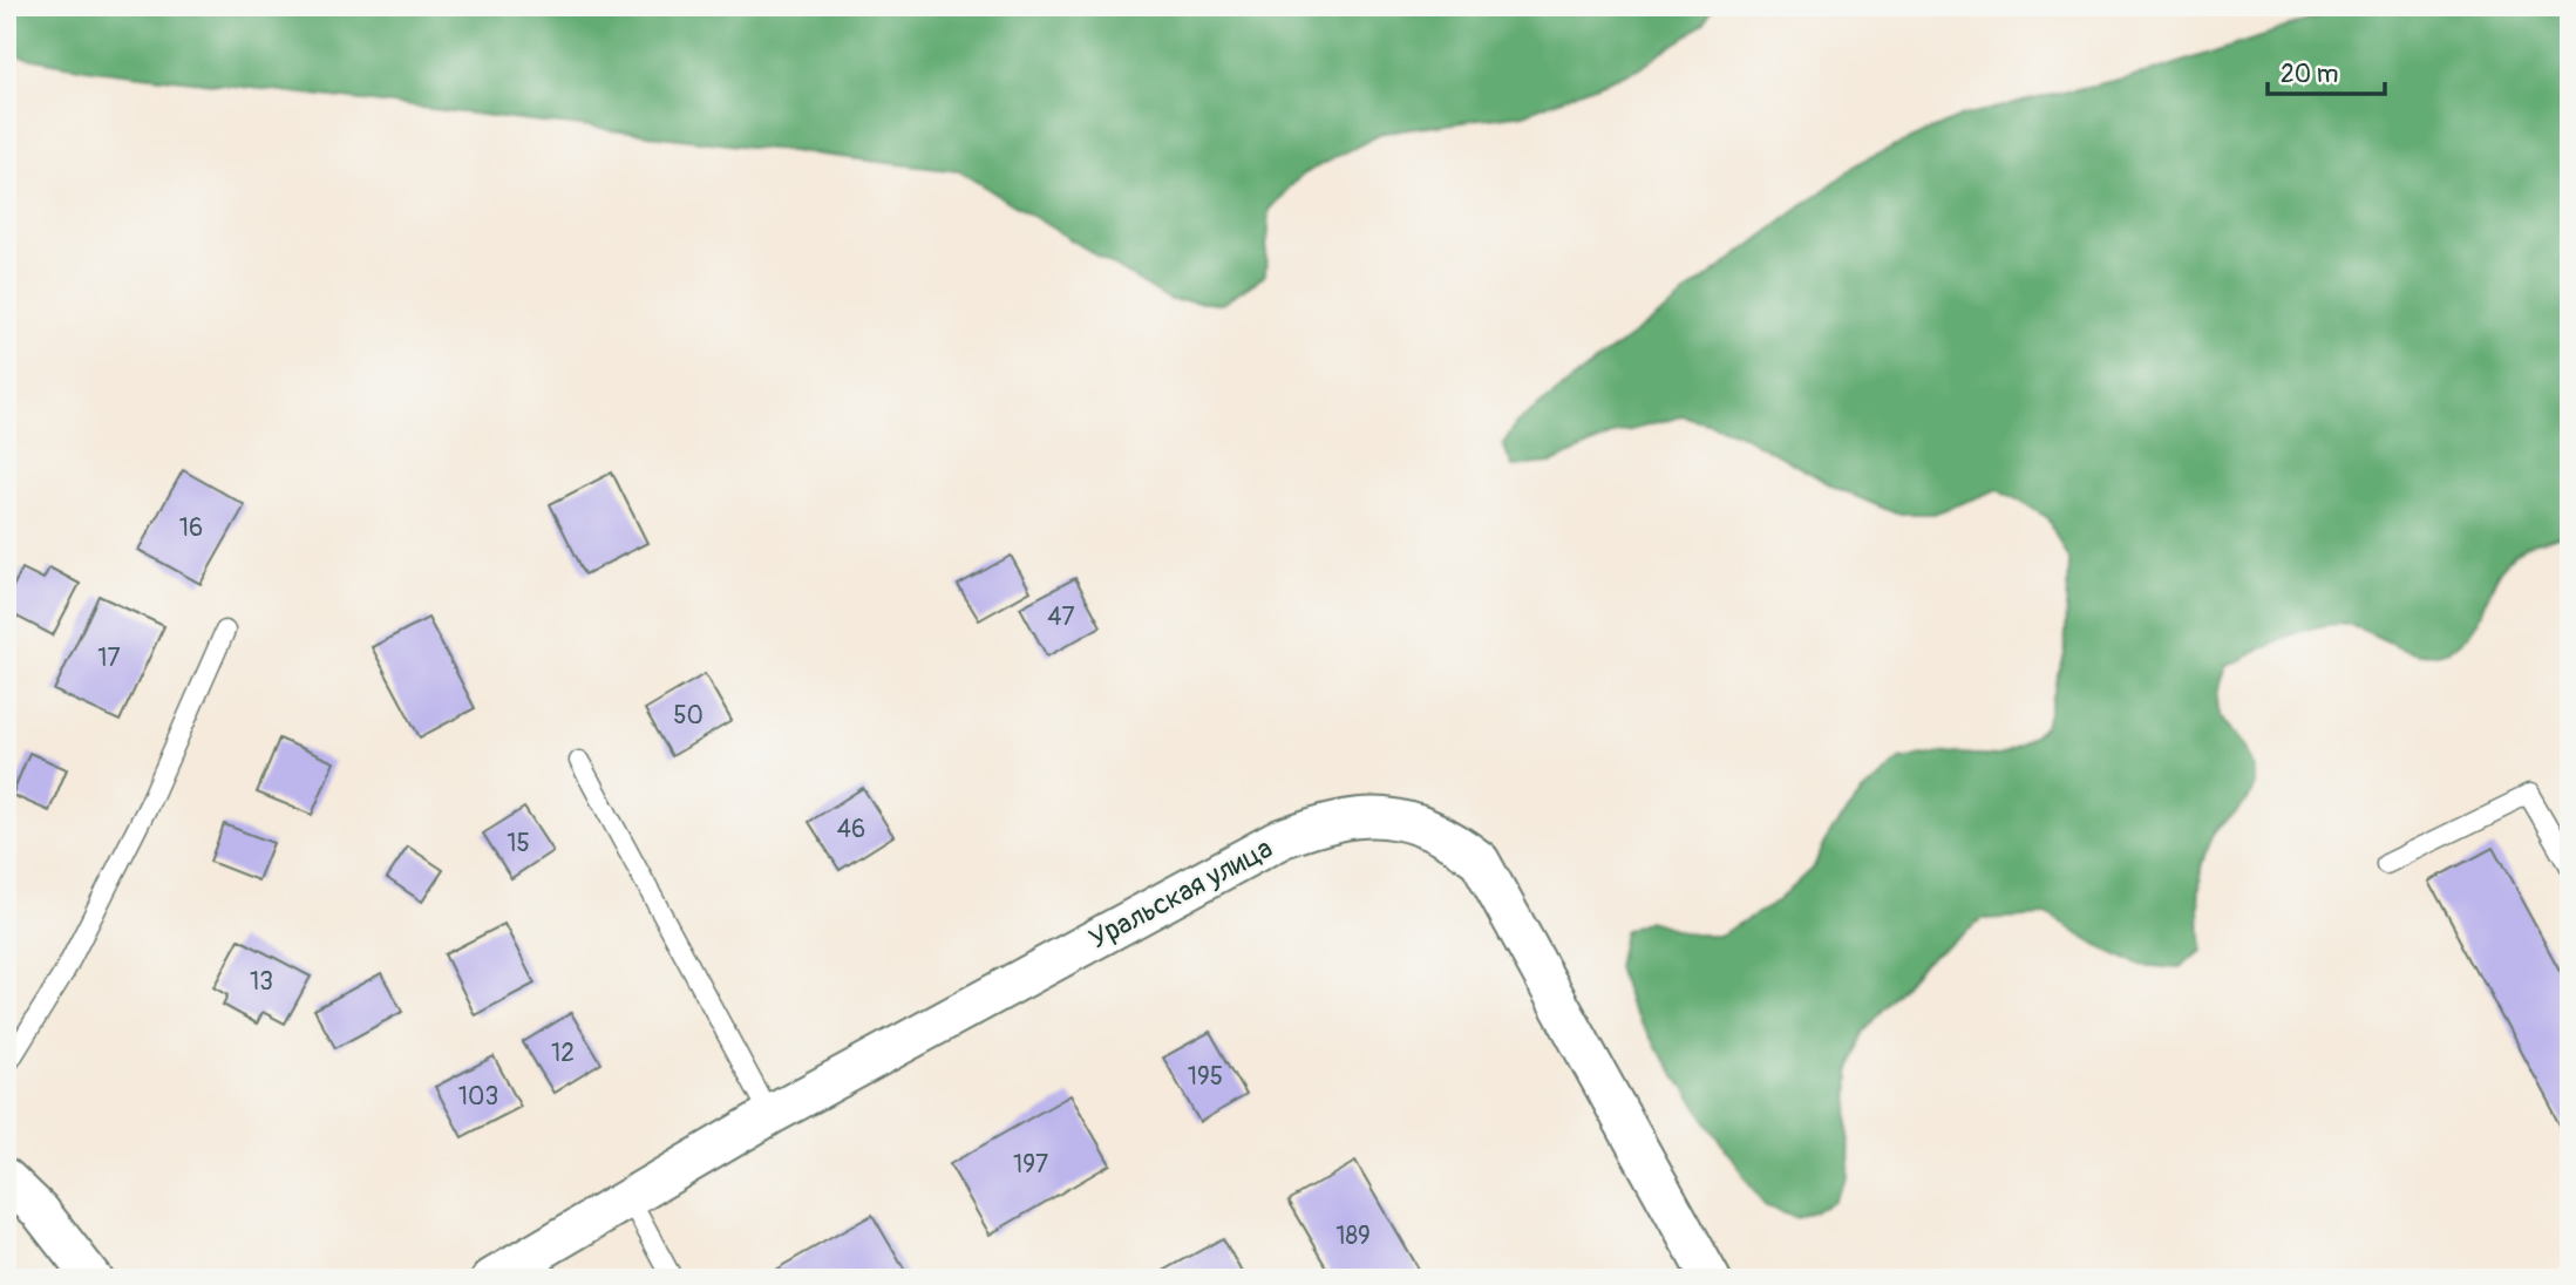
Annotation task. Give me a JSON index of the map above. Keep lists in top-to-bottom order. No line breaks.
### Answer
{"streets":{"street":["Уральская улица"]},"house_numbers":["16","47","17","50","46","15","13","12","195","103","197","189"],"scale_bar":"20 m"}
